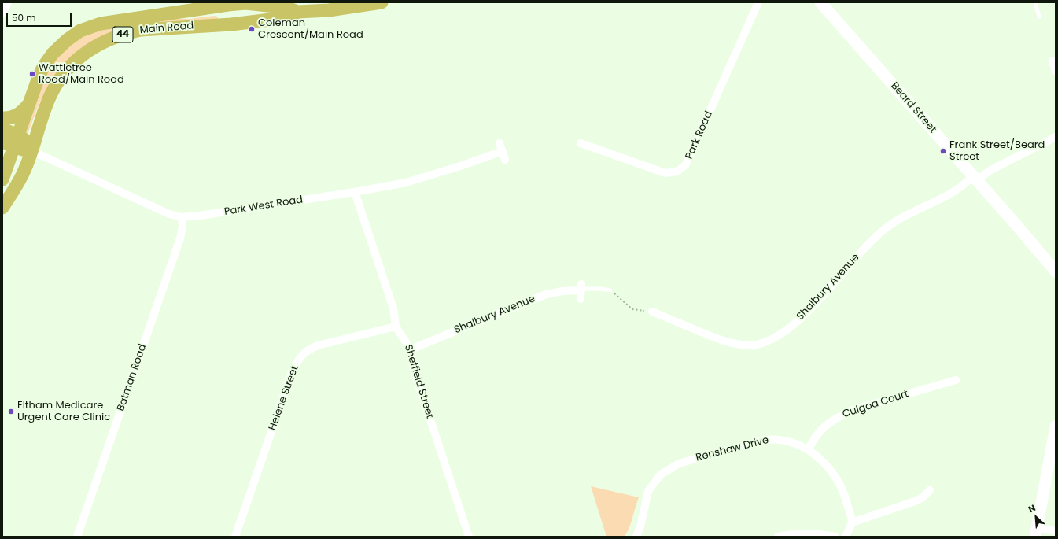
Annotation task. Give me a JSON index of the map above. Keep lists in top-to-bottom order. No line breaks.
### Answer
{"streets":{"main road":["Main Road","44"],"street":["Beard Street","Park Road","Park West Road","Shalbury Avenue","Batman Road","Sheffield Street","Helene Street","Culgoa Court","Renshaw Drive"]},"crossings":[["Main Road","Park West Road"],["Beard Street","Shalbury Avenue"],["Park West Road","Batman Road"],["Park West Road","Sheffield Street"],["Shalbury Avenue","Sheffield Street"],["Sheffield Street","Helene Street"],["Culgoa Court","Renshaw Drive"]],"places":["Coleman Crescent/Main Road","Wattletree Road/Main Road","Frank Street/Beard Street","Eltham Medicare Urgent Care Clinic"],"scale_bar":"50 m","north":"top left"}
